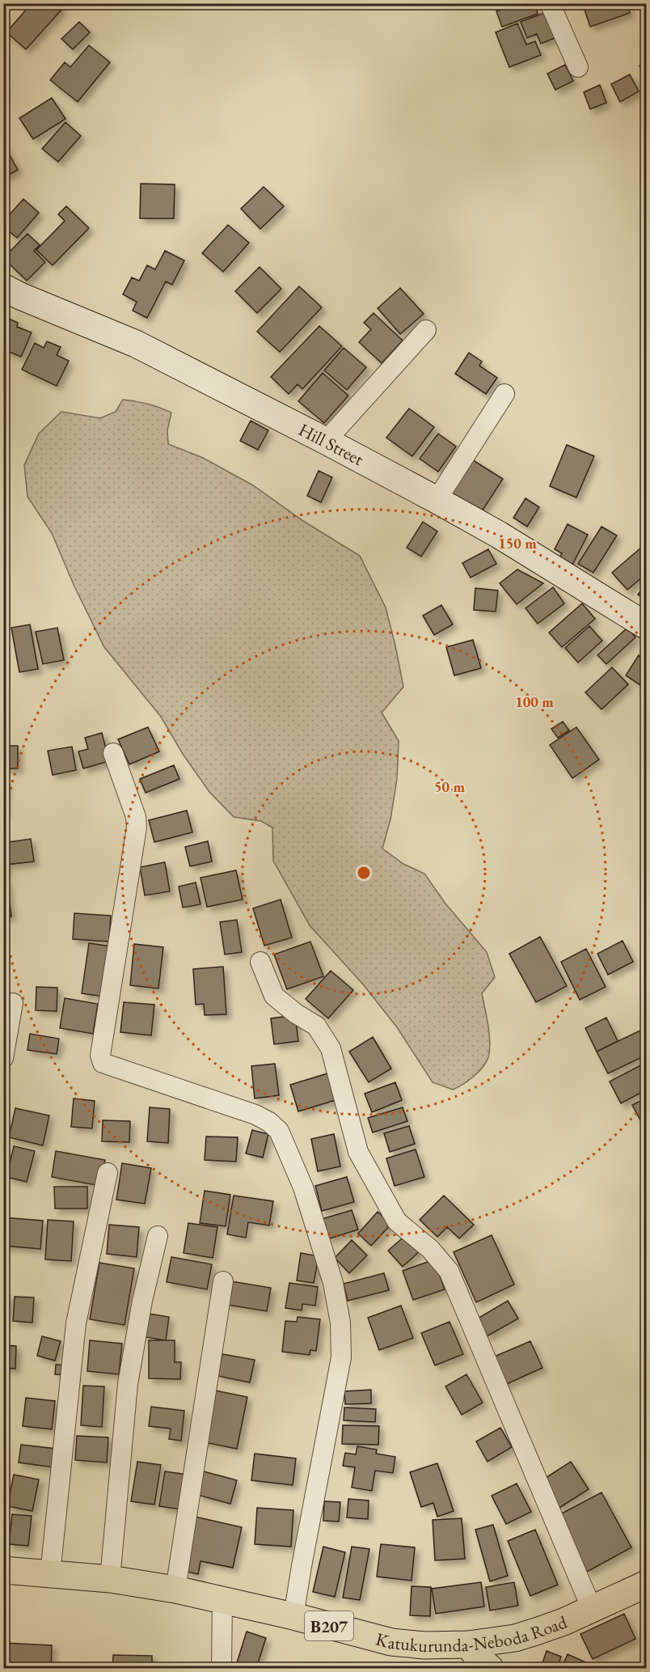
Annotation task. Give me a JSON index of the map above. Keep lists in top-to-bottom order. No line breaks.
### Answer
{"streets":{"main road":["Hill Street","B207","Katukurunda-Neboda Road"]},"rings":["150 m","100 m","50 m"]}
